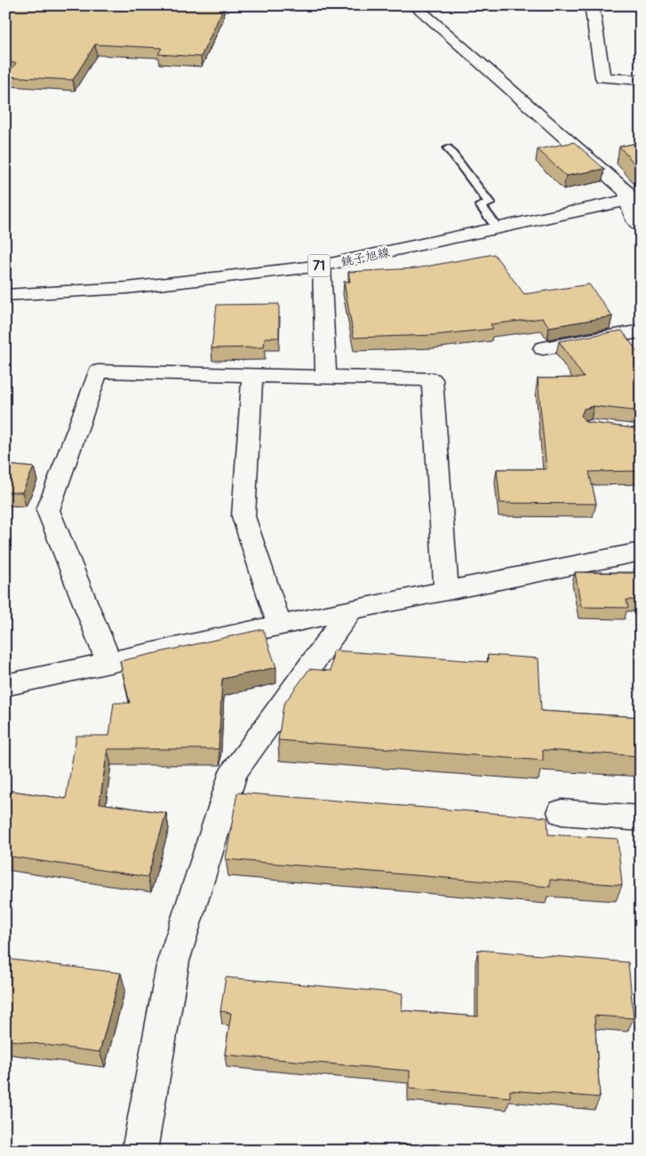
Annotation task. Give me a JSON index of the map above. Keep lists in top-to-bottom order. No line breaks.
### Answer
{"streets":{"street":["銚子旭線","71"]}}
